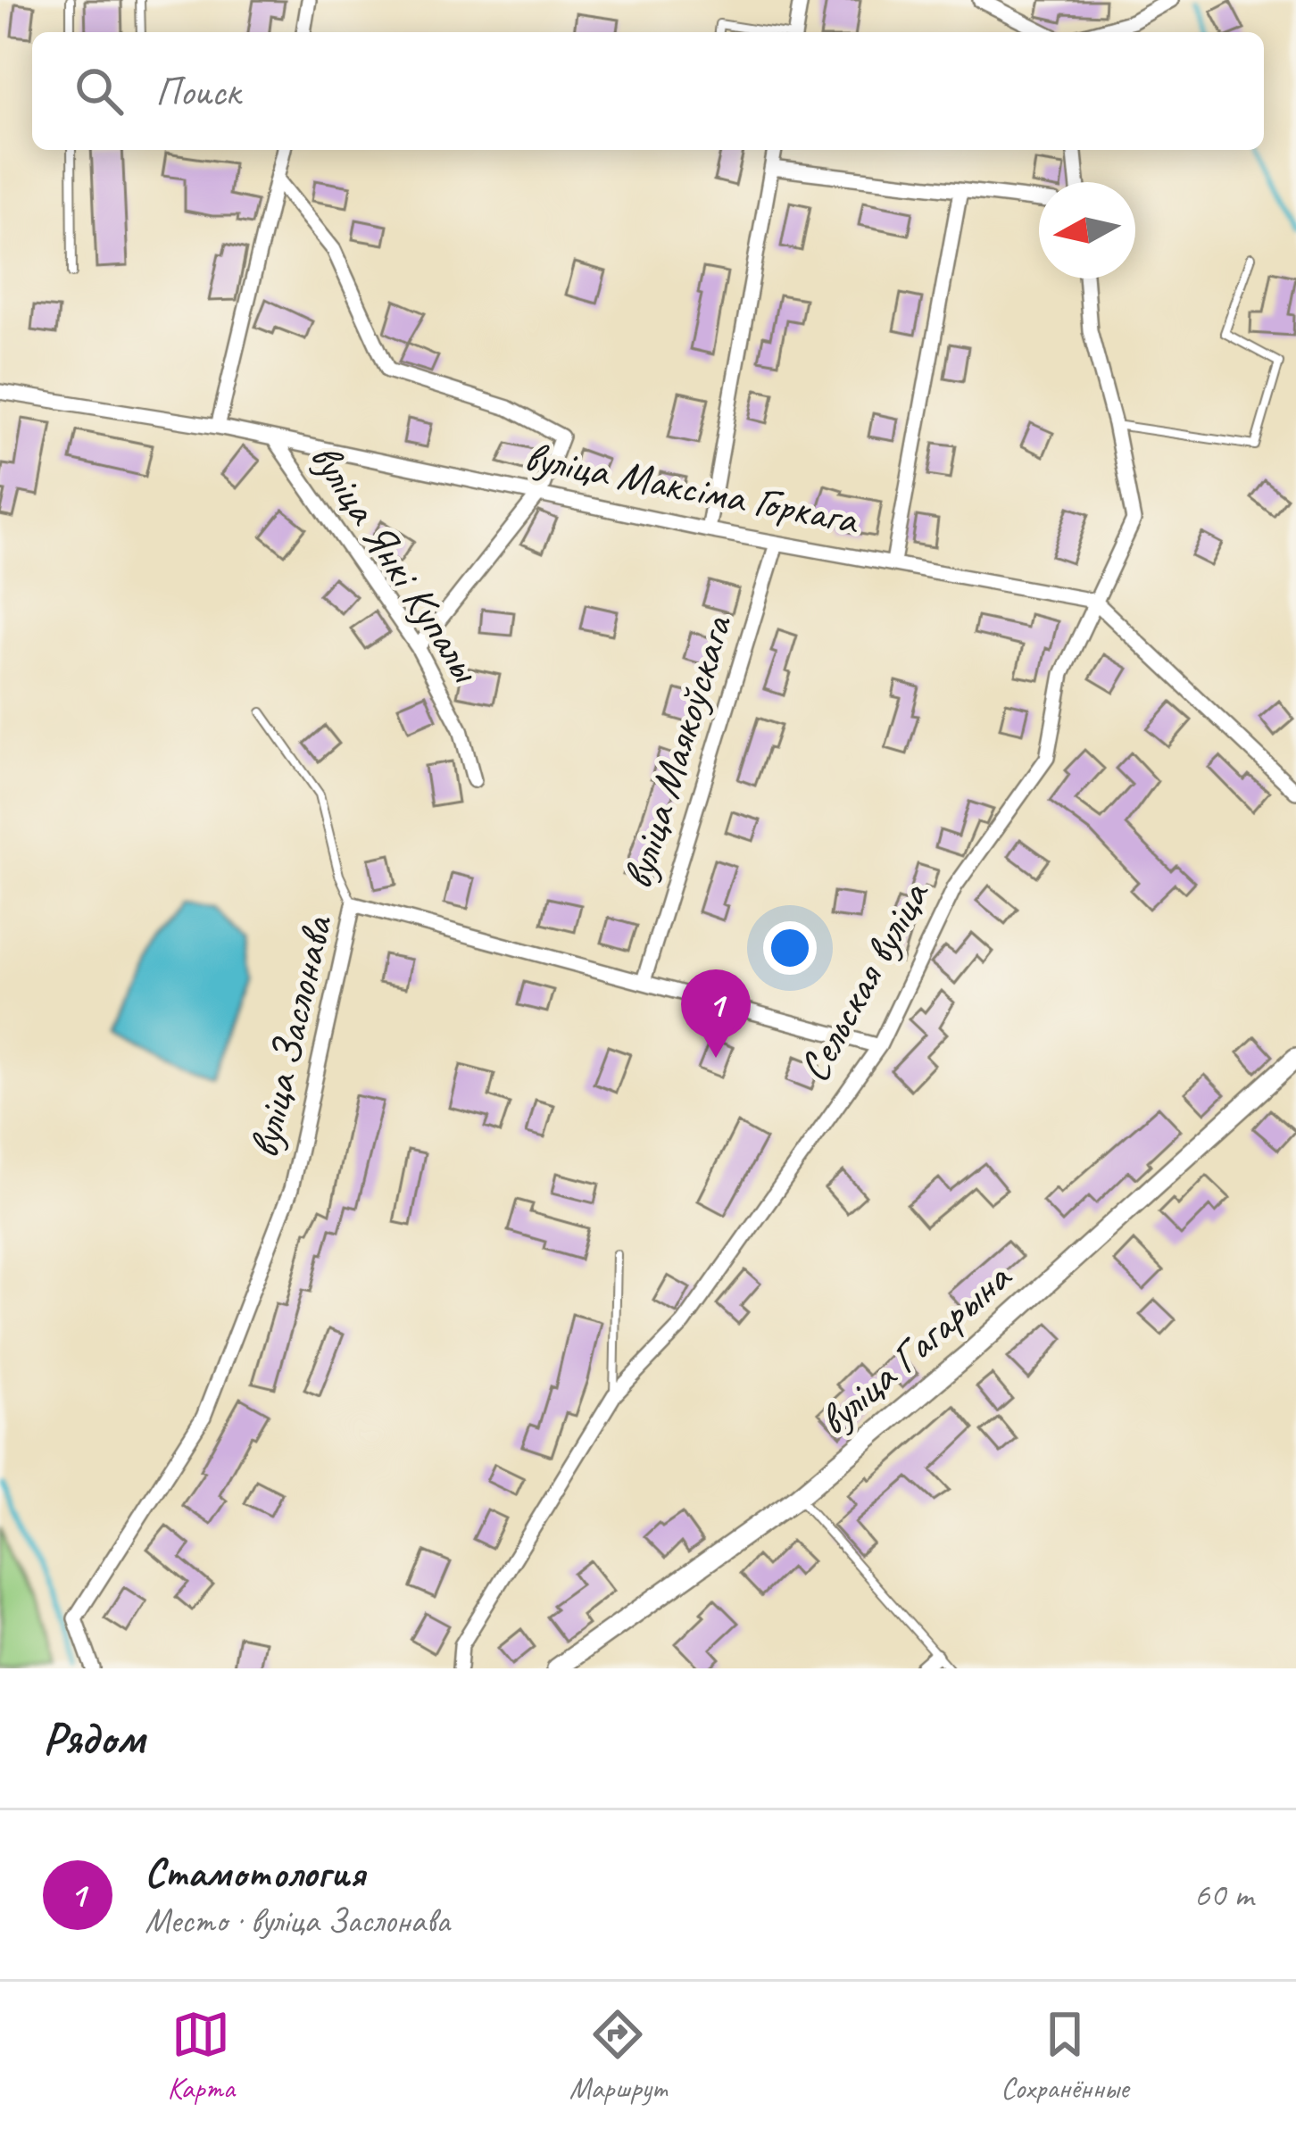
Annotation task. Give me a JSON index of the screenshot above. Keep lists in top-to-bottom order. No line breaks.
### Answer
{"streets":{"street":["вуліца Максіма Горкага","вуліца Янкі Купалы","вуліца Маякоўскага","Сельская вуліца","вуліца Заслонава","вуліца Гагарына"]},"crossings":[["вуліца Максіма Горкага","вуліца Янкі Купалы"],["вуліца Максіма Горкага","вуліца Маякоўскага"],["вуліца Максіма Горкага","Сельская вуліца"],["вуліца Маякоўскага","вуліца Заслонава"],["Сельская вуліца","вуліца Заслонава"]],"north":"left","page":{"search":"Поиск","pins":"1","heading":"Рядом","list":[{"mark":"1","name":"Стамотология","note":"Место · вуліца Заслонава","value":"60 m"}],"nav":["Карта","Маршрут","Сохранённые"]}}
